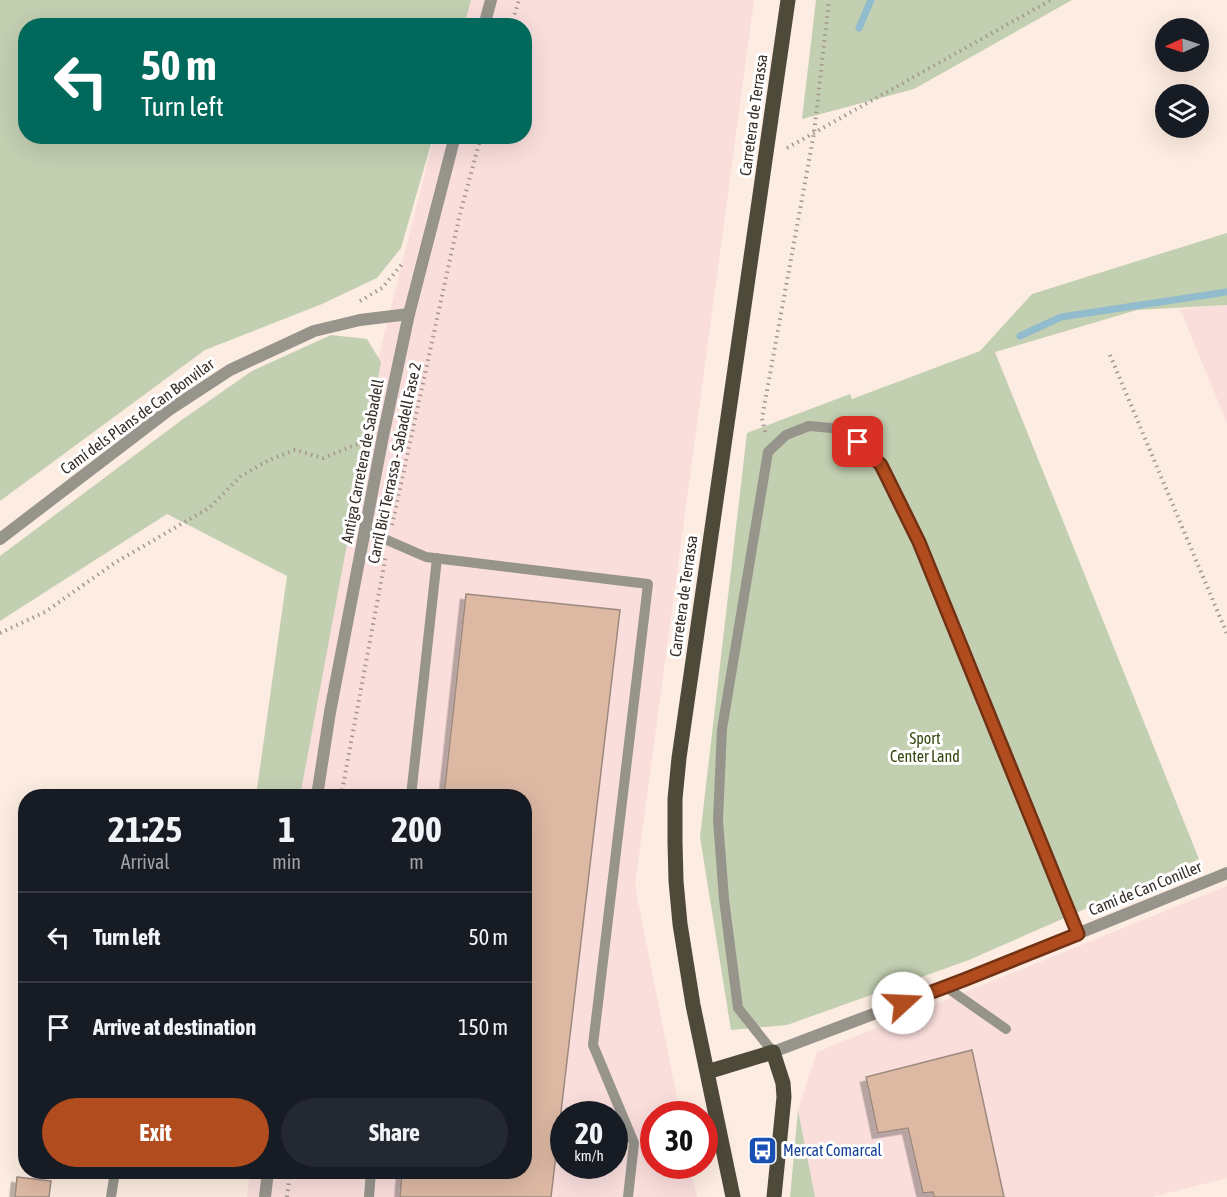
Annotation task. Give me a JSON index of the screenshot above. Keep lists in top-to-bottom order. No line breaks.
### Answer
{"streets":{"main road":["Carretera de Terrassa"],"street":["Camí dels Plans de Can Bonvilar","Antiga Carretera de Sabadell","Camí de Can Coniller"],"path":["Carril Bici Terrassa - Sabadell Fase 2"]},"crossings":[["Camí dels Plans de Can Bonvilar","Antiga Carretera de Sabadell"]],"parks":["Sport Center Land"],"places":{"bus stop":["Mercat Comarcal"]},"north":"left","page":{"turn":["50 m","Turn left"],"eta":["21:25","Arrival","1","min","200","m"],"list":[{"name":"Turn left","value":"50 m"},{"name":"Arrive at destination","value":"150 m"}],"buttons":["Exit","Share"],"speed":"20 km/h","limit":"30"}}
